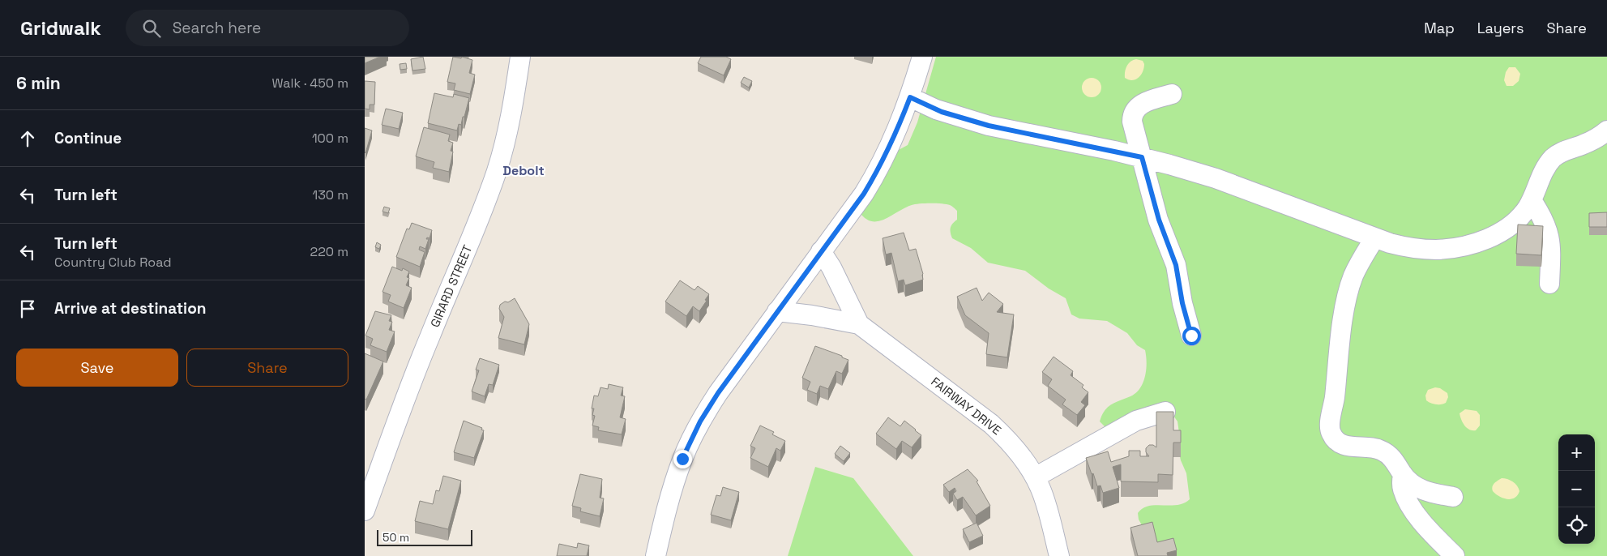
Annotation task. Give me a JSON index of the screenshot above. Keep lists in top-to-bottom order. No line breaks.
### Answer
{"streets":{"street":["GIRARD STREET","FAIRWAY DRIVE"]},"districts":["Debolt"],"scale_bar":"50 m","page":{"header":"Gridwalk","search":"Search here","nav":["Map","Layers","Share"],"heading":["6 min","Walk · 450 m"],"list":[["Continue","100 m"],["Turn left","130 m"],["Turn left","Country Club Road","220 m"],"Arrive at destination"],"buttons":["Save","Share"],"map_buttons":["+","−"],"scale":"50 m"}}
